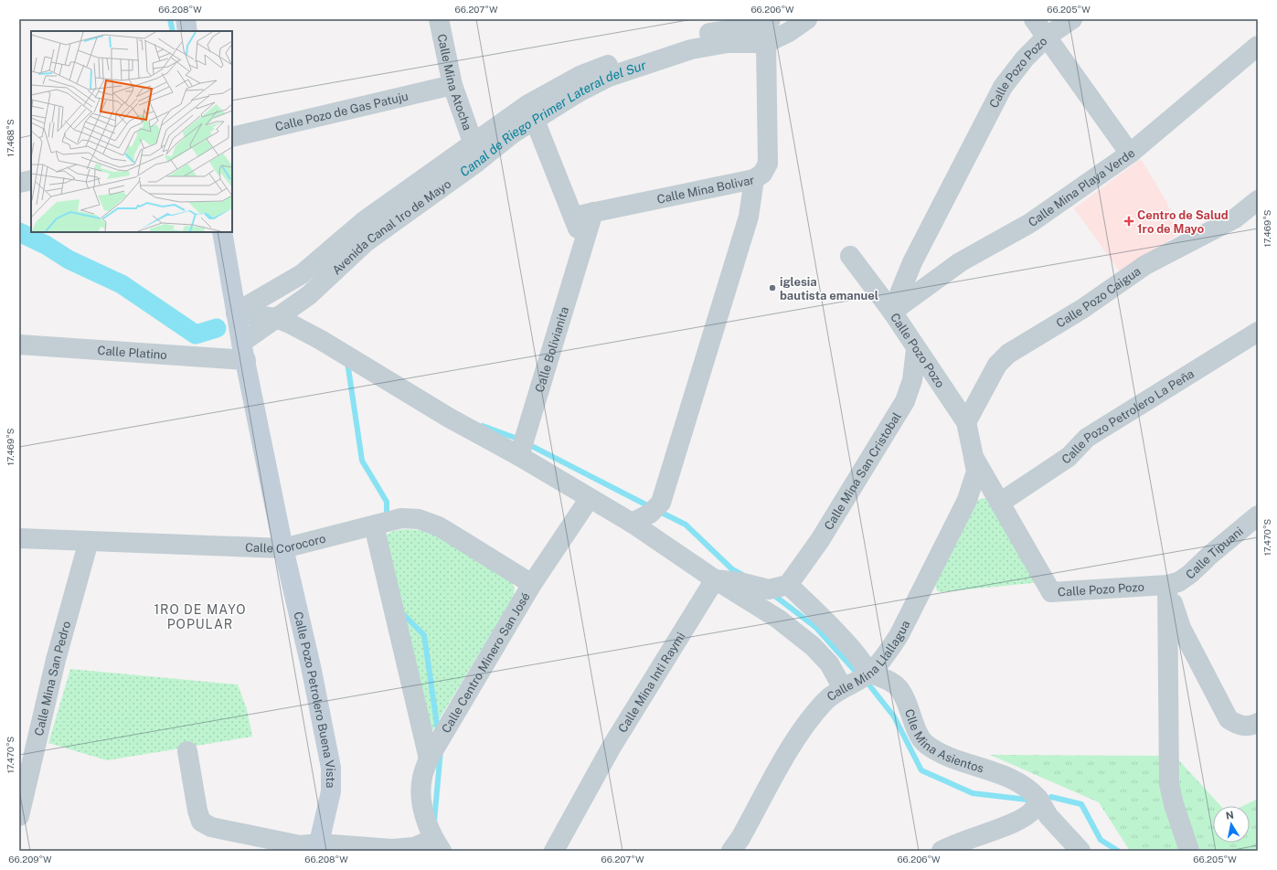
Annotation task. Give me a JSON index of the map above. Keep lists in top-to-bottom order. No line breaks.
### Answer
{"streets":{"street":["Calle Pozo Pozo","Calle Mina Atocha","Calle Pozo de Gas Patuju","Calle Mina Playa Verde","Calle Mina Bolivar","Avenida Canal 1ro de Mayo","Calle Pozo Caigua","Calle Bolivianita","Calle Platino","Calle Pozo Petrolero La Peña","Calle Mina San Cristobal","Calle Corocoro","Calle Tipuani","Calle Mina Llallagua","Calle Centro Minero San José","Calle Mina San Pedro","Calle Mina Inti Raymi","Calle Pozo Petrolero Buena Vista","Clle Mina Asientos"]},"crossings":[["Calle Pozo Pozo","Calle Mina Playa Verde"],["Calle Pozo Pozo","Calle Pozo Caigua"],["Calle Pozo Pozo","Calle Pozo Petrolero La Peña"],["Calle Pozo Pozo","Calle Mina San Cristobal"],["Calle Pozo Pozo","Calle Tipuani"],["Calle Pozo Pozo","Calle Mina Llallagua"],["Calle Mina Atocha","Calle Pozo de Gas Patuju"],["Calle Mina Atocha","Avenida Canal 1ro de Mayo"],["Calle Mina Bolivar","Avenida Canal 1ro de Mayo"],["Calle Mina Bolivar","Calle Bolivianita"],["Avenida Canal 1ro de Mayo","Calle Platino"],["Avenida Canal 1ro de Mayo","Calle Pozo Petrolero Buena Vista"],["Calle Platino","Calle Pozo Petrolero Buena Vista"],["Calle Mina San Cristobal","Clle Mina Asientos"],["Calle Corocoro","Calle Centro Minero San José"],["Calle Corocoro","Calle Mina San Pedro"],["Calle Corocoro","Calle Pozo Petrolero Buena Vista"],["Calle Mina Llallagua","Clle Mina Asientos"],["Calle Centro Minero San José","Calle Pozo Petrolero Buena Vista"]],"districts":["1RO DE MAYO POPULAR"],"water":["Canal de Riego Primer Lateral del Sur"],"places":{"health":["Centro de Salud 1ro de Mayo"],"other":["iglesia bautista emanuel"]},"north":"top","coordinates":["66.208°W","66.207°W","66.206°W","66.205°W","17.468°S","17.469°S","17.470°S","66.209°W"]}
